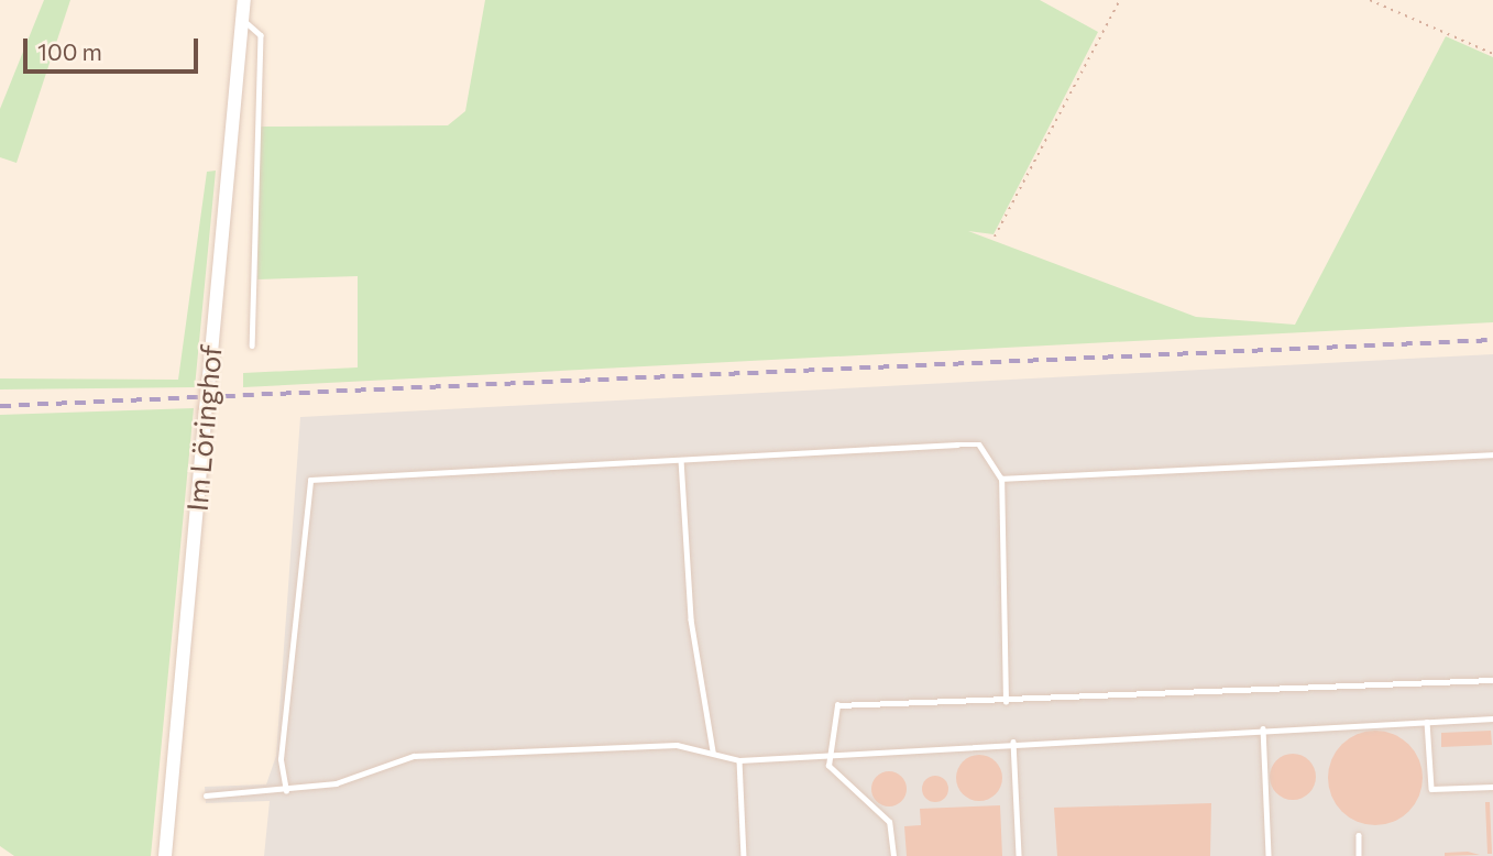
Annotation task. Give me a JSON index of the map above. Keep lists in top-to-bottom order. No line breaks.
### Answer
{"streets":{"street":["Im Löringhof"]},"scale_bar":"100 m"}
